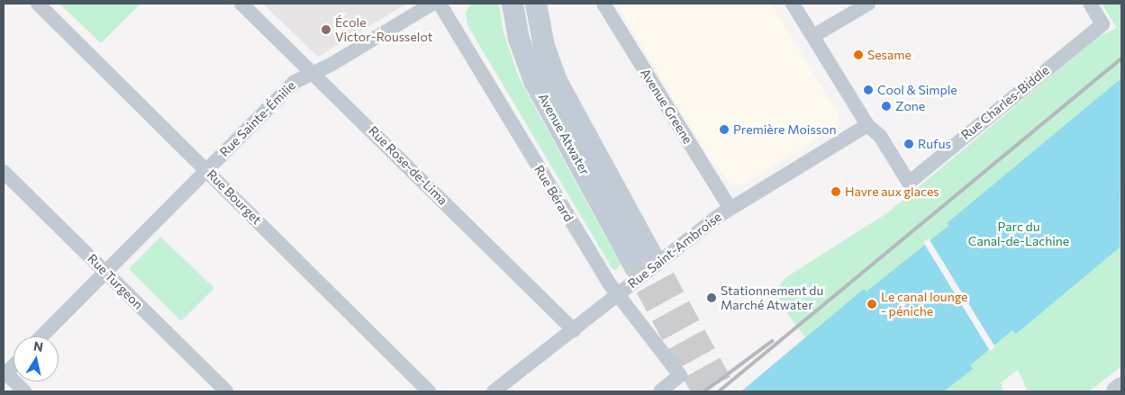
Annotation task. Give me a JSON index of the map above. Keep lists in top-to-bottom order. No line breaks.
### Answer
{"streets":{"main road":["Avenue Atwater"],"street":["Rue Charles-Biddle","Avenue Greene","Rue Sainte-Émilie","Rue Rose-de-Lima","Rue Bérard","Rue Bourget","Rue Saint-Ambroise","Rue Turgeon"]},"crossings":[["Rue Charles-Biddle","Rue Saint-Ambroise"],["Avenue Greene","Rue Saint-Ambroise"],["Rue Sainte-Émilie","Rue Rose-de-Lima"],["Rue Sainte-Émilie","Rue Bourget"],["Rue Sainte-Émilie","Rue Turgeon"],["Rue Rose-de-Lima","Rue Saint-Ambroise"],["Rue Bérard","Rue Saint-Ambroise"]],"parks":["Parc du Canal-de-Lachine"],"places":["École Victor-Rousselot","Sesame","Cool & Simple","Zone","Première Moisson","Rufus","Havre aux glaces","Stationnement du Marché Atwater","Le canal lounge - péniche"],"north":"top"}
